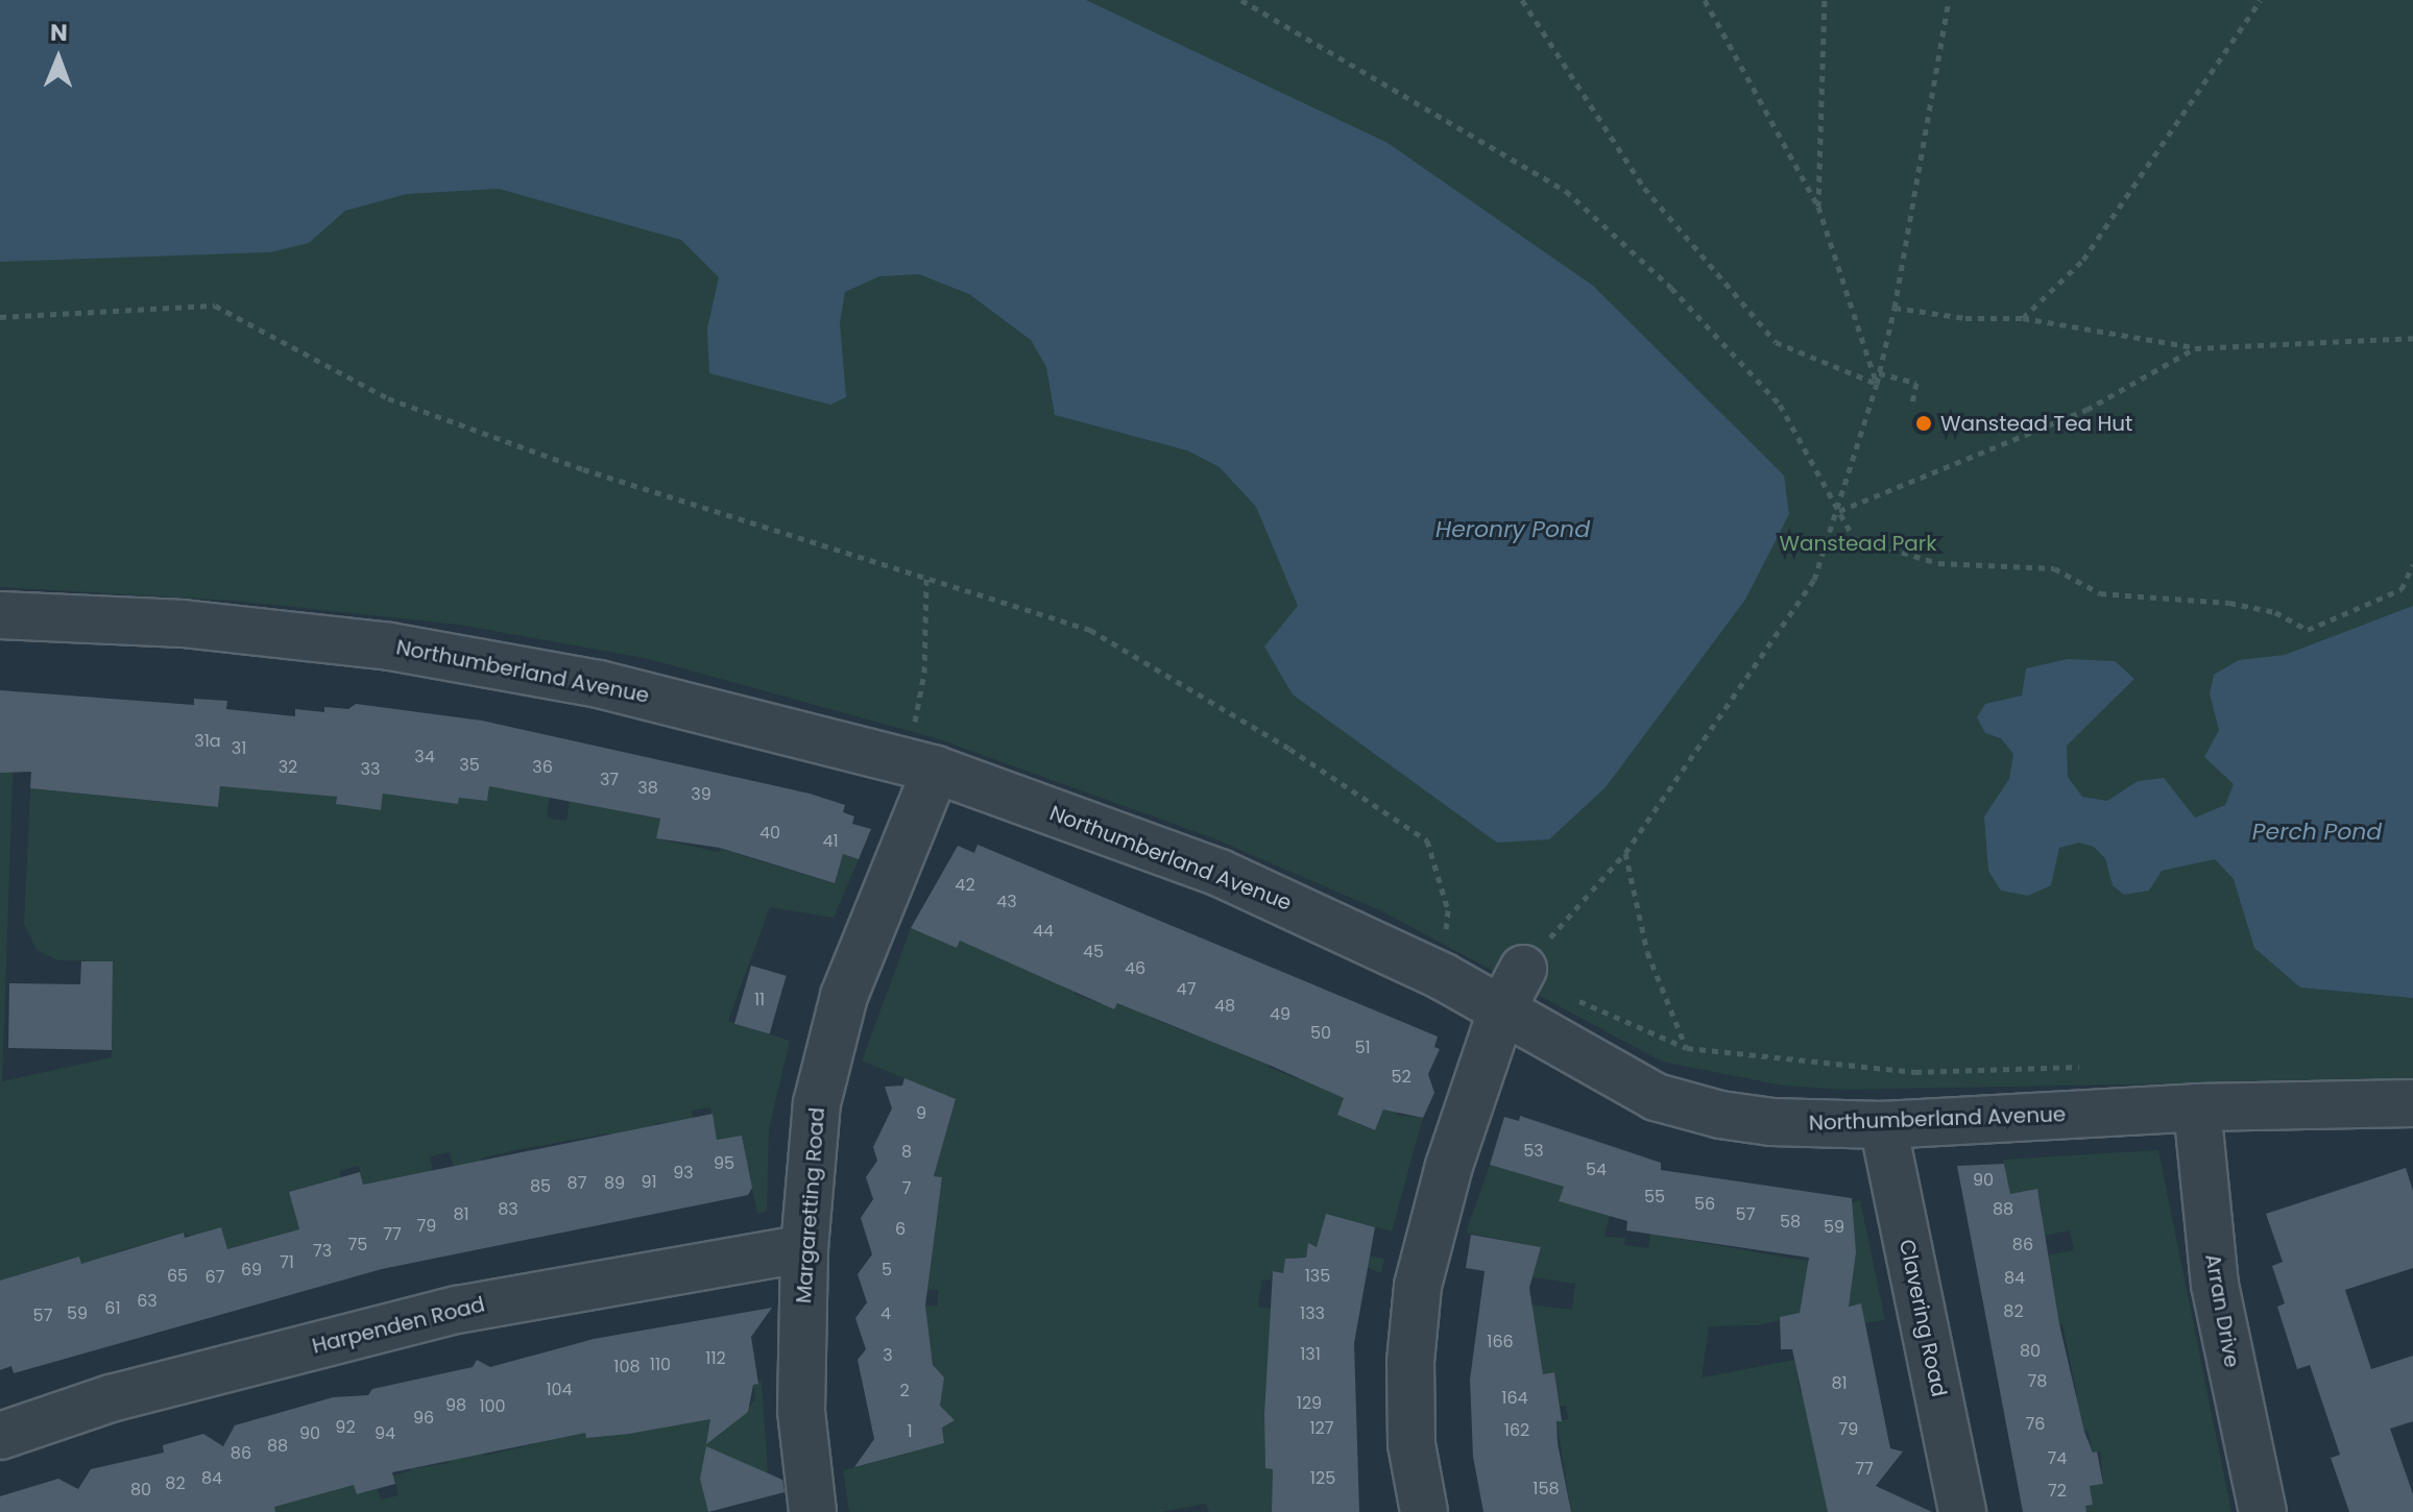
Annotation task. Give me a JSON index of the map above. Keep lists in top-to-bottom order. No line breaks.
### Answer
{"streets":{"street":["Northumberland Avenue","Margaretting Road","Arran Drive","Clavering Road","Harpenden Road"]},"crossings":[["Northumberland Avenue","Margaretting Road"],["Northumberland Avenue","Arran Drive"],["Northumberland Avenue","Clavering Road"],["Margaretting Road","Harpenden Road"]],"water":["Heronry Pond","Perch Pond"],"parks":["Wanstead Park"],"places":["Wanstead Tea Hut"],"house_numbers":["31a","31","34","35","32","36","33","37","38","39","40","41","42","43","44","45","46","47","11","48","49","50","51","52","9","53","8","95","54","93","90","91","87","89","85","7","55","56","83","88","81","57","58","79","59","6","77","75","86","73","71","69","5","65","135","67","84","63","61","82","59","4","133","57","166","80","131","3","112","110","108","78","81","104","2","164","129","98","100","96","76","92","127","79","162","1","90","94","88","86","74","77","84","125","82","158","80","72"],"north":"top"}
